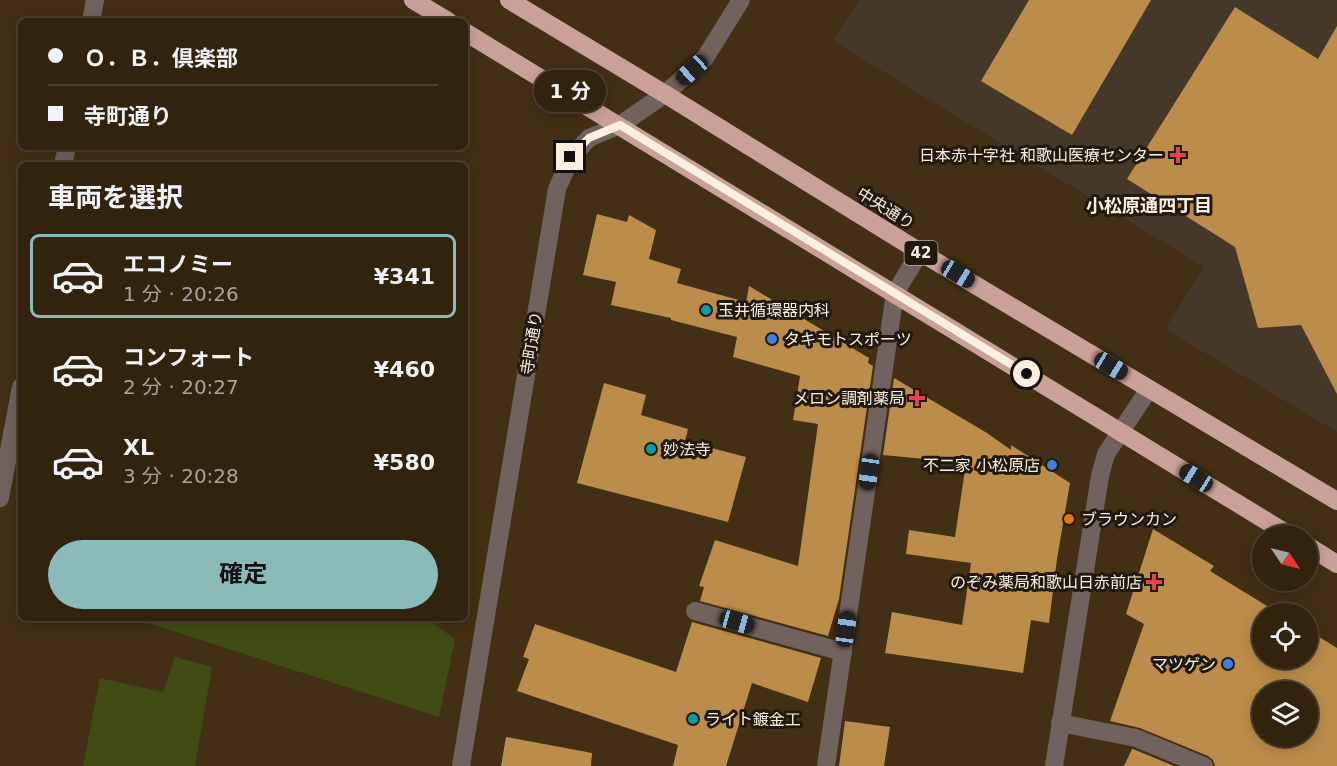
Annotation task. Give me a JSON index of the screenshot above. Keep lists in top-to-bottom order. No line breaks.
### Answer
{"streets":{"highway":["中央通り","42"],"street":["寺町通り"]},"crossings":[["中央通り","寺町通り"]],"districts":["小松原通四丁目"],"places":{"health":["日本赤十字社 和歌山医療センター","メロン調剤薬局","のぞみ薬局和歌山日赤前店"],"other":["玉井循環器内科","タキモトスポーツ","妙法寺","不二家 小松原店","ブラウンカン","マツゲン","ライト鍍金工"]},"north":"bottom right","page":{"banner":["Ｏ．Ｂ．倶楽部","寺町通り"],"bubble":"1 分","heading":"車両を選択","list":[{"name":"エコノミー","note":"1 分 · 20:26","value":"¥341"},{"name":"コンフォート","note":"2 分 · 20:27","value":"¥460"},{"name":"XL","note":"3 分 · 20:28","value":"¥580"}],"buttons":"確定"}}
